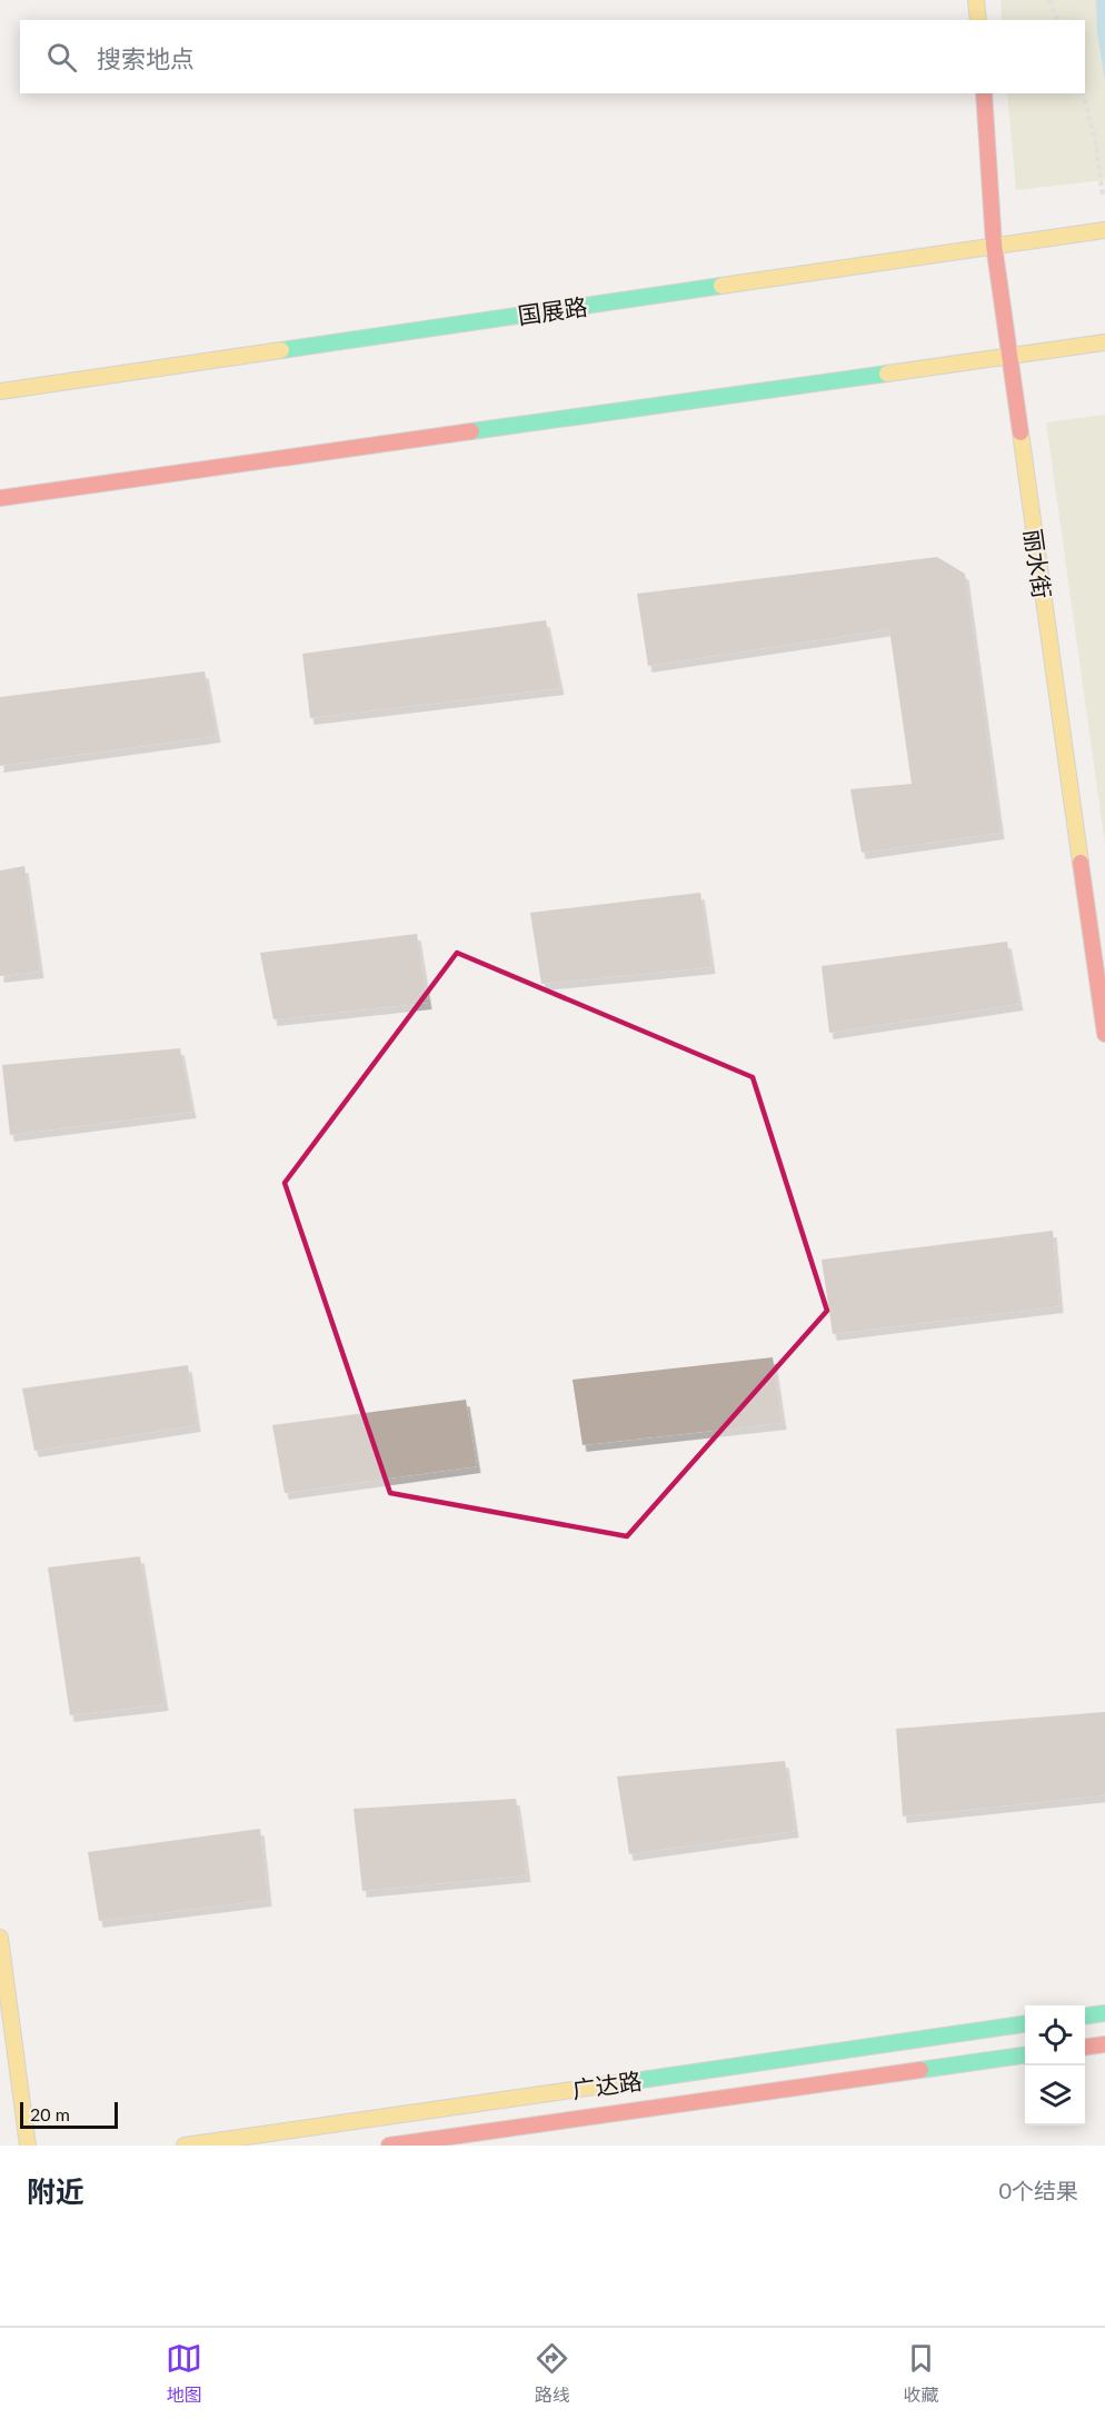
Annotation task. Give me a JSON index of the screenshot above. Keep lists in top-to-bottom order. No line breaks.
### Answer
{"streets":{"main road":["国展路","丽水街","广达路"]},"scale_bar":"20 m","page":{"search":"搜索地点","scale":"20 m","heading":["附近","0个结果"],"nav":["地图","路线","收藏"]}}
